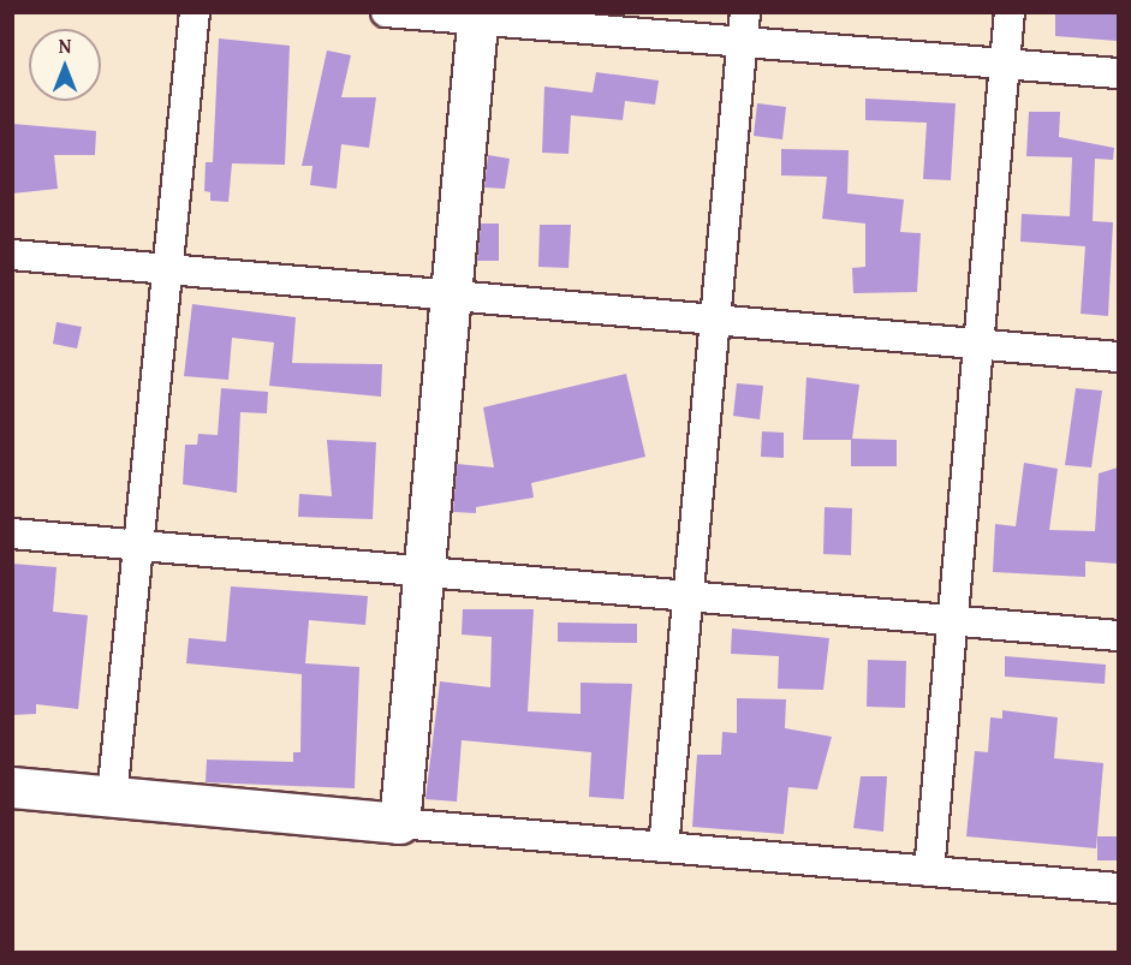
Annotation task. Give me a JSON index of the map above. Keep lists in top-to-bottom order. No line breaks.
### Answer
{"north":"top"}
